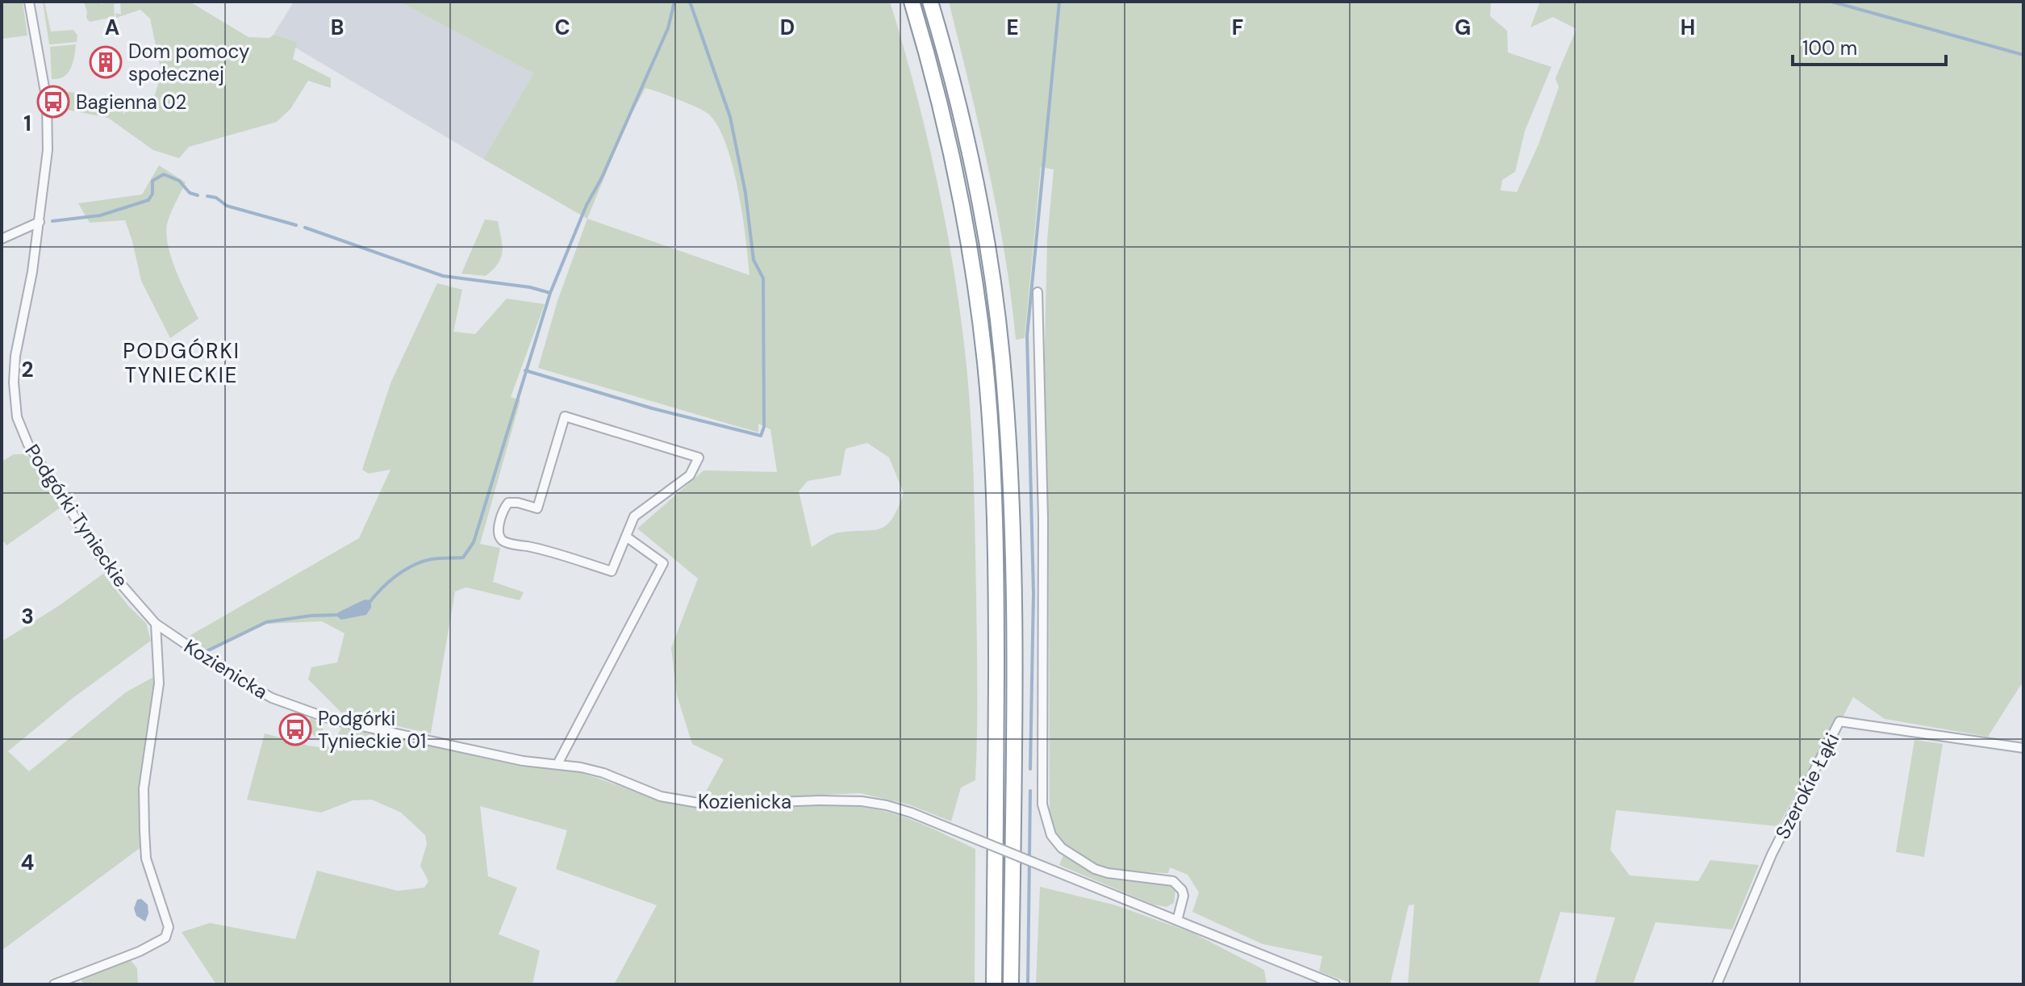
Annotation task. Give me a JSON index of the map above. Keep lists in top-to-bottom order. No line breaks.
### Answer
{"streets":{"street":["Podgórki Tynieckie","Kozienicka","Szerokie Łąki"]},"crossings":[["Podgórki Tynieckie","Kozienicka"]],"districts":["PODGÓRKI TYNIECKIE"],"places":{"building":["Dom pomocy społecznej"],"bus stop":["Bagienna 02","Podgórki Tynieckie 01"]},"scale_bar":"100 m","grid":{"columns":["A","B","C","D","E","F","G","H"],"rows":["1","2","3","4"]}}
